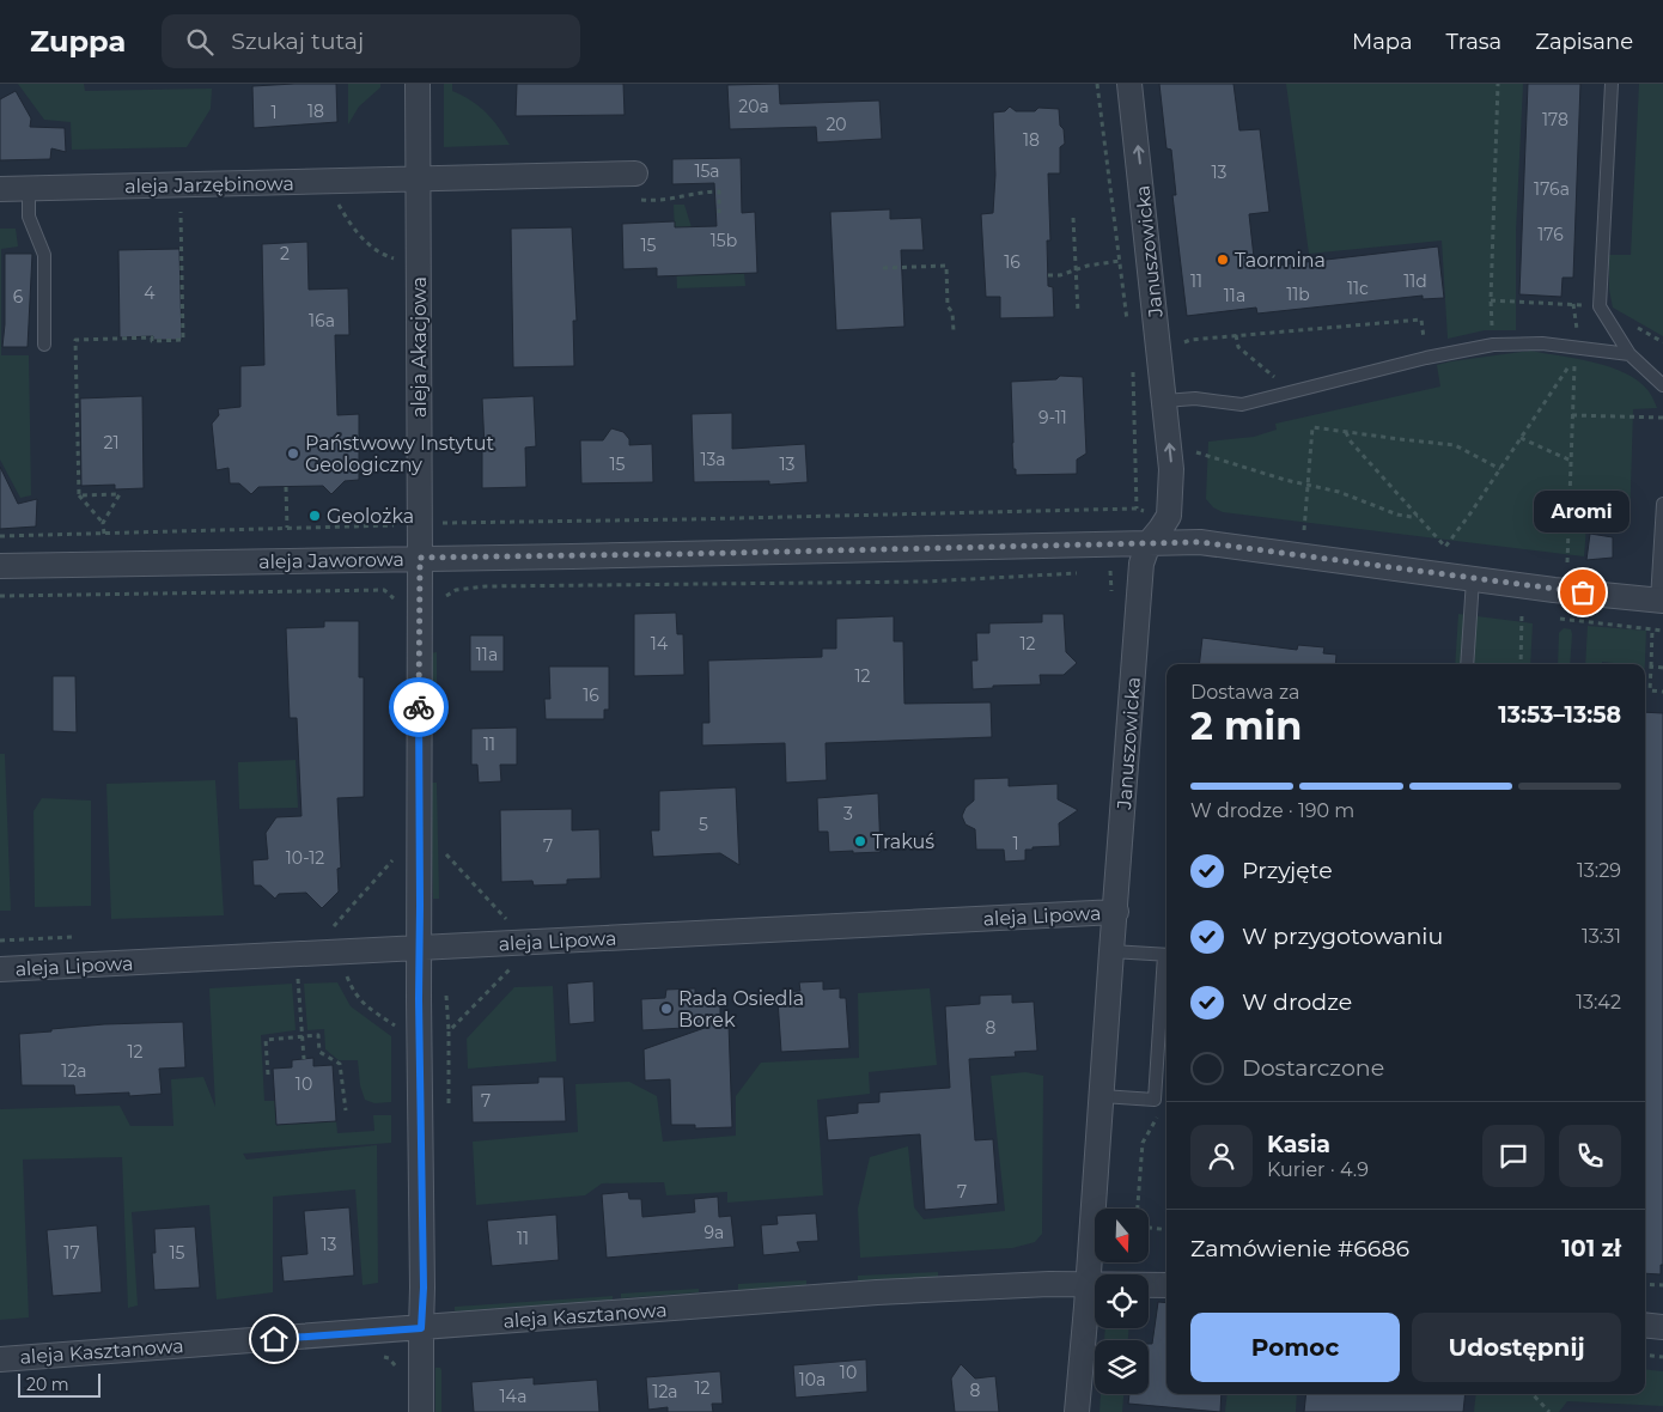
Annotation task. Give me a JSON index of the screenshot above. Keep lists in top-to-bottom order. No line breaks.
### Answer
{"streets":{"street":["aleja Jarzębinowa","Januszowicka","aleja Akacjowa","aleja Jaworowa","aleja Lipowa","aleja Kasztanowa"]},"crossings":[["aleja Jarzębinowa","aleja Akacjowa"],["Januszowicka","aleja Jaworowa"],["Januszowicka","aleja Lipowa"],["Januszowicka","aleja Kasztanowa"],["aleja Akacjowa","aleja Jaworowa"],["aleja Akacjowa","aleja Lipowa"],["aleja Akacjowa","aleja Kasztanowa"]],"places":["Taormina","Państwowy Instytut Geologiczny","Geolożka","Aromi","Trakuś","Rada Osiedla Borek"],"house_numbers":["20a","18","1","178","20","18","15a","13","176a","176","15b","15","2","16","11","11d","11c","4","11b","11a","6","16a","9-11","21","13a","15","13","14","12","11a","12","16","11","3","5","1","7","10-12","8","12","12a","10","7","7","9a","11","13","17","15","10","10a","12","8","12a","14a"],"scale_bar":"20 m","north":"bottom","page":{"header":"Zuppa","search":"Szukaj tutaj","nav":["Mapa","Trasa","Zapisane"],"bubble":"Aromi","heading":["2 min","Dostawa za","13:53–13:58"],"panel":["Kasia","Kurier · 4.9","Zamówienie #6686","101 zł"],"bar":"W drodze · 190 m","list":[["Przyjęte","13:29"],["W przygotowaniu","13:31"],["W drodze","13:42"],"Dostarczone"],"buttons":["Pomoc","Udostępnij"],"scale":"20 m"}}
